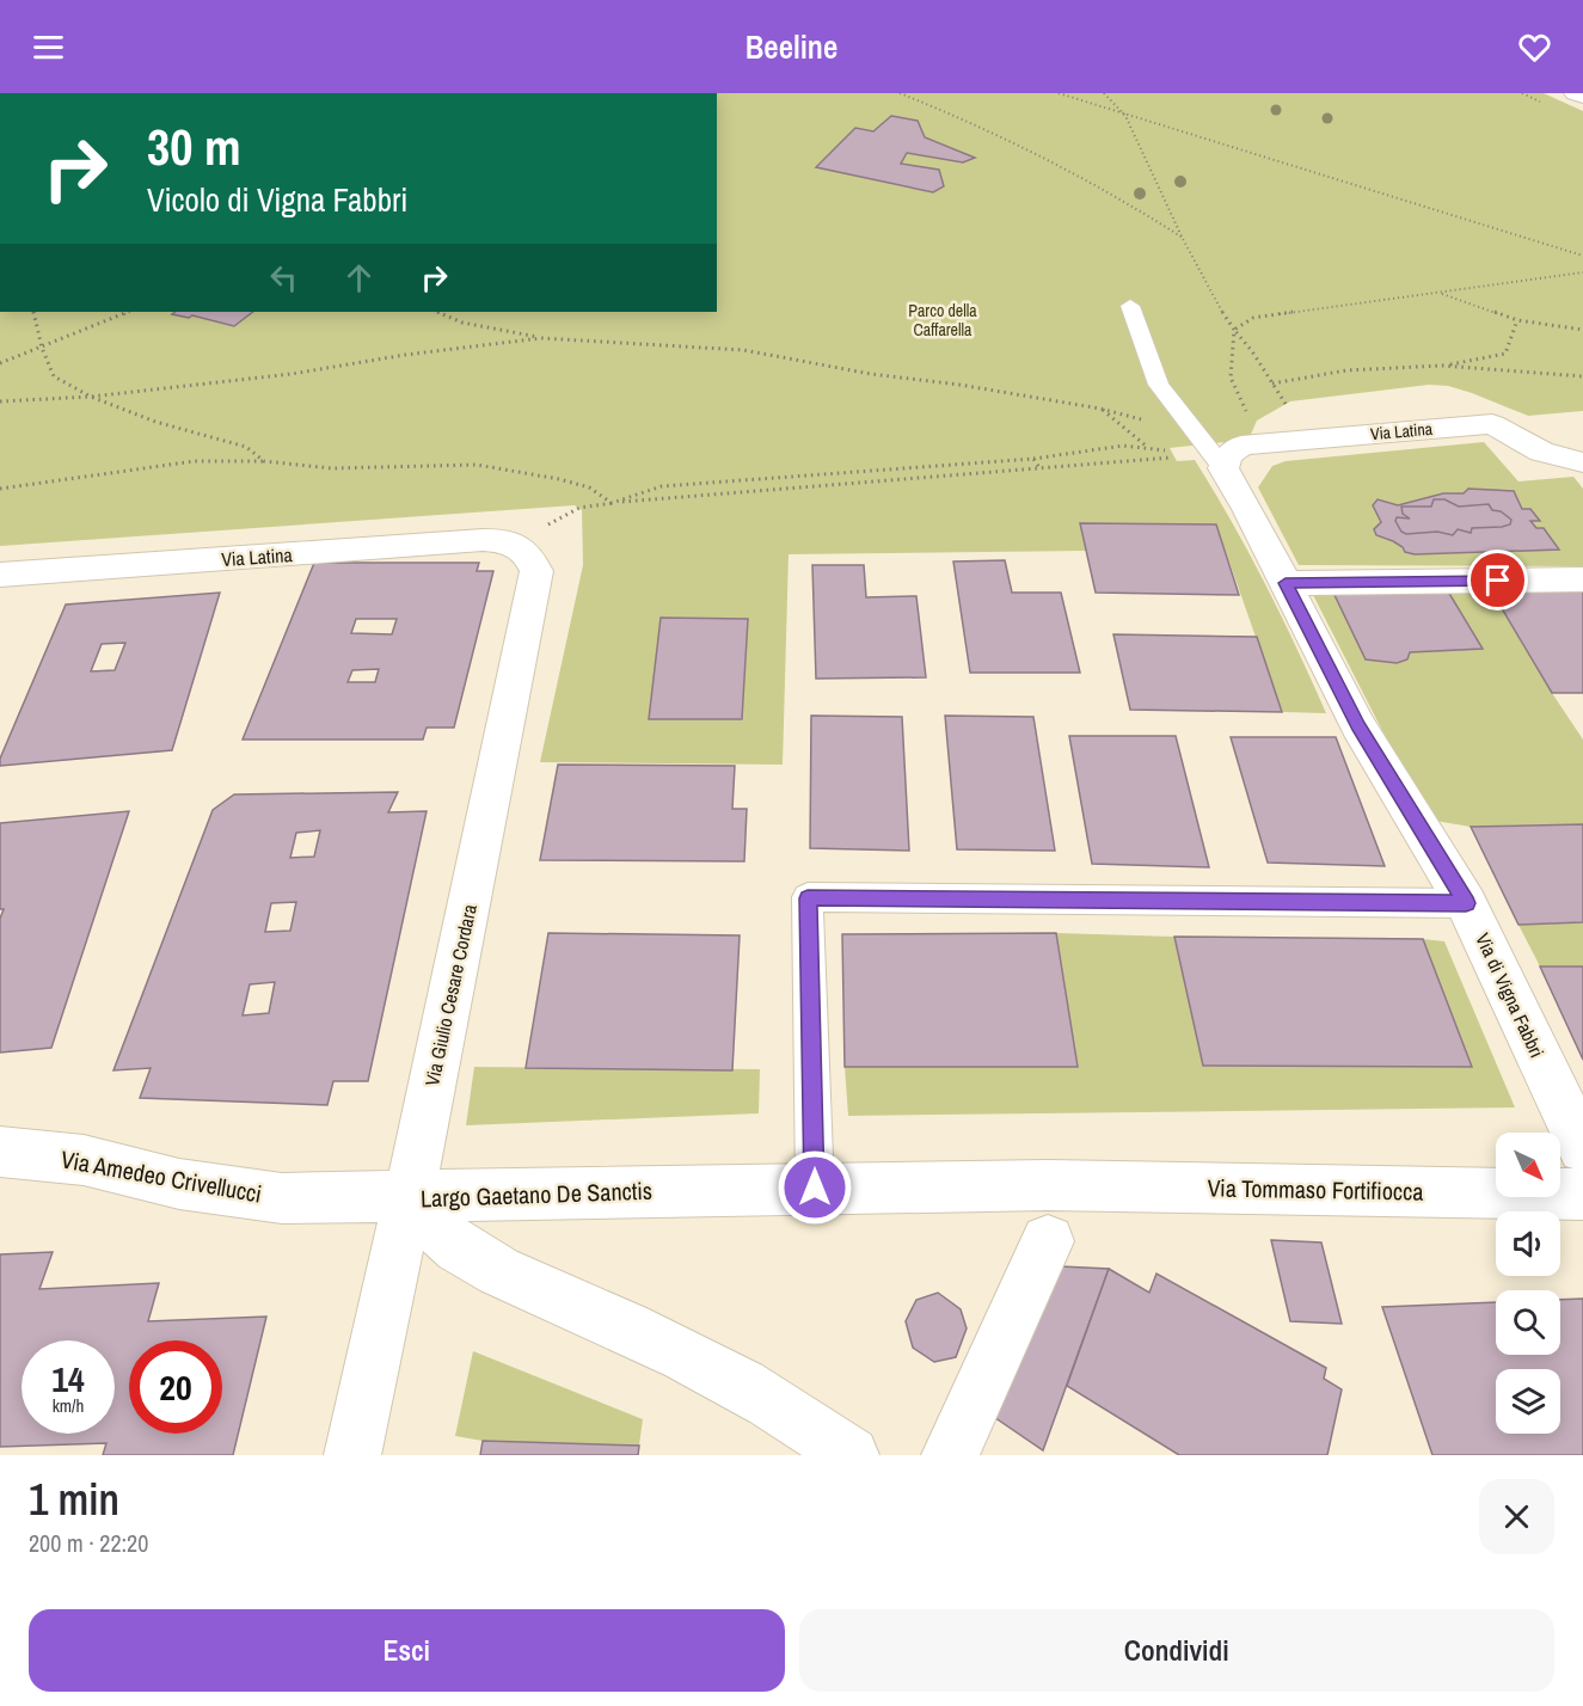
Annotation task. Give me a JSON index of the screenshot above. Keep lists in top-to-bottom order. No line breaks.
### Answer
{"streets":{"street":["Via Latina","Via Giulio Cesare Cordara","Via di Vigna Fabbri","Via Amedeo Crivellucci","Via Tommaso Fortifiocca","Largo Gaetano De Sanctis"]},"crossings":[["Via Latina","Via Giulio Cesare Cordara"],["Via Latina","Via di Vigna Fabbri"],["Via Giulio Cesare Cordara","Via Amedeo Crivellucci"],["Via Giulio Cesare Cordara","Largo Gaetano De Sanctis"],["Via Amedeo Crivellucci","Largo Gaetano De Sanctis"],["Via Tommaso Fortifiocca","Largo Gaetano De Sanctis"]],"parks":["Parco della Caffarella"],"north":"bottom right","page":{"header":"Beeline","turn":["30 m","Vicolo di Vigna Fabbri"],"speed":"14 km/h","limit":"20","heading":["1 min","200 m · 22:20"],"buttons":["Esci","Condividi"]}}
